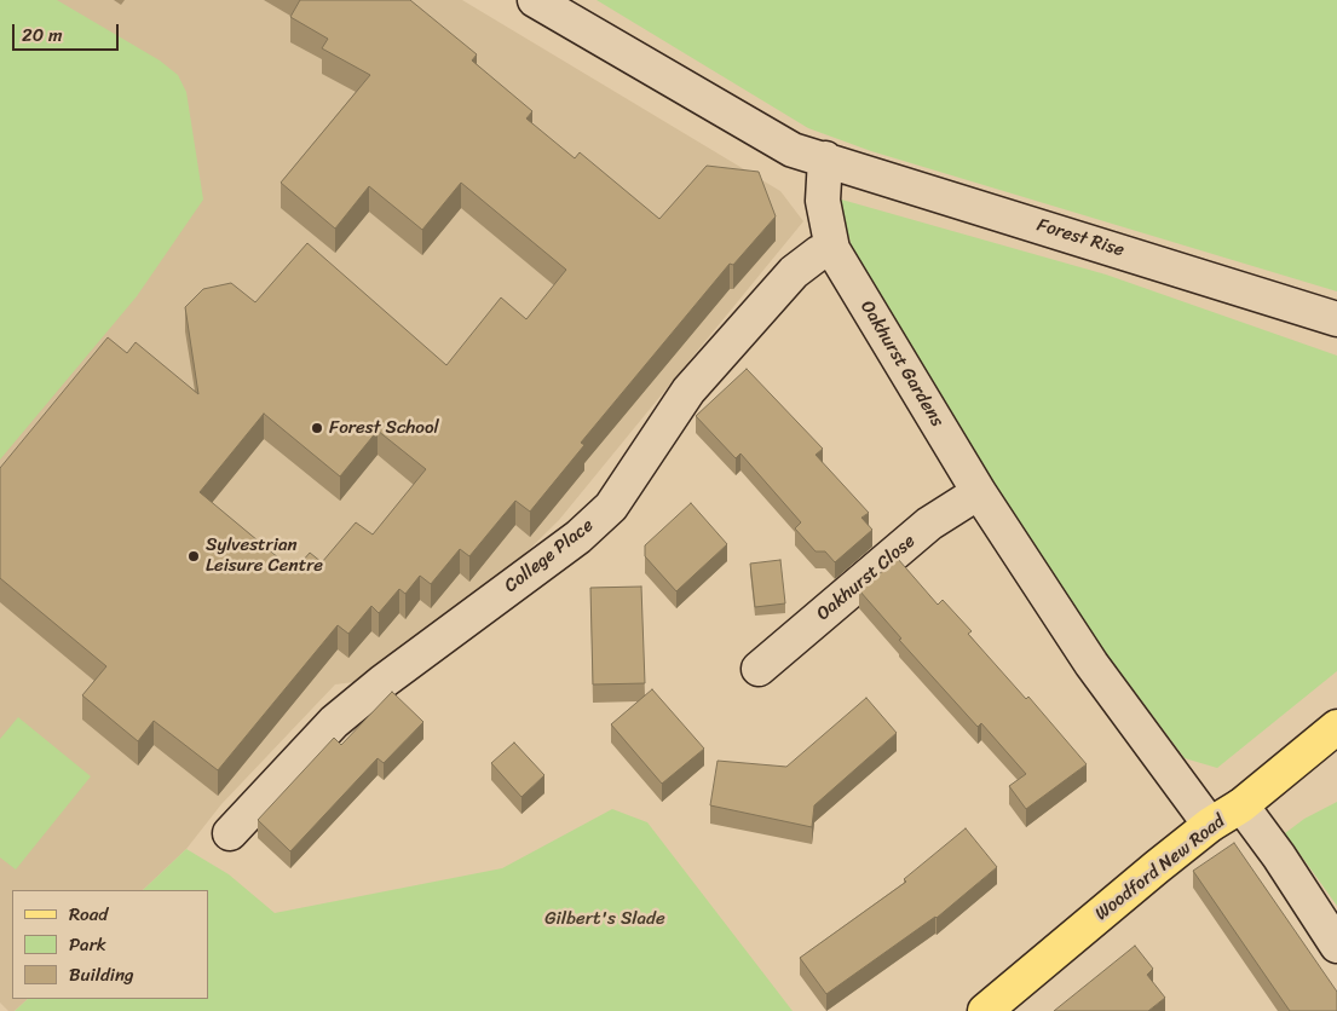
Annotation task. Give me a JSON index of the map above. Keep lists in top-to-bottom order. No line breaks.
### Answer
{"streets":{"main road":["Woodford New Road"],"street":["Forest Rise","Oakhurst Gardens","College Place","Oakhurst Close"]},"crossings":[["Forest Rise","Oakhurst Gardens"],["Oakhurst Gardens","College Place"],["Oakhurst Gardens","Oakhurst Close"],["Oakhurst Gardens","Woodford New Road"]],"parks":["Gilbert's Slade"],"places":["Forest School","Sylvestrian Leisure Centre"],"legend":["Road","Park","Building"],"scale_bar":"20 m"}
